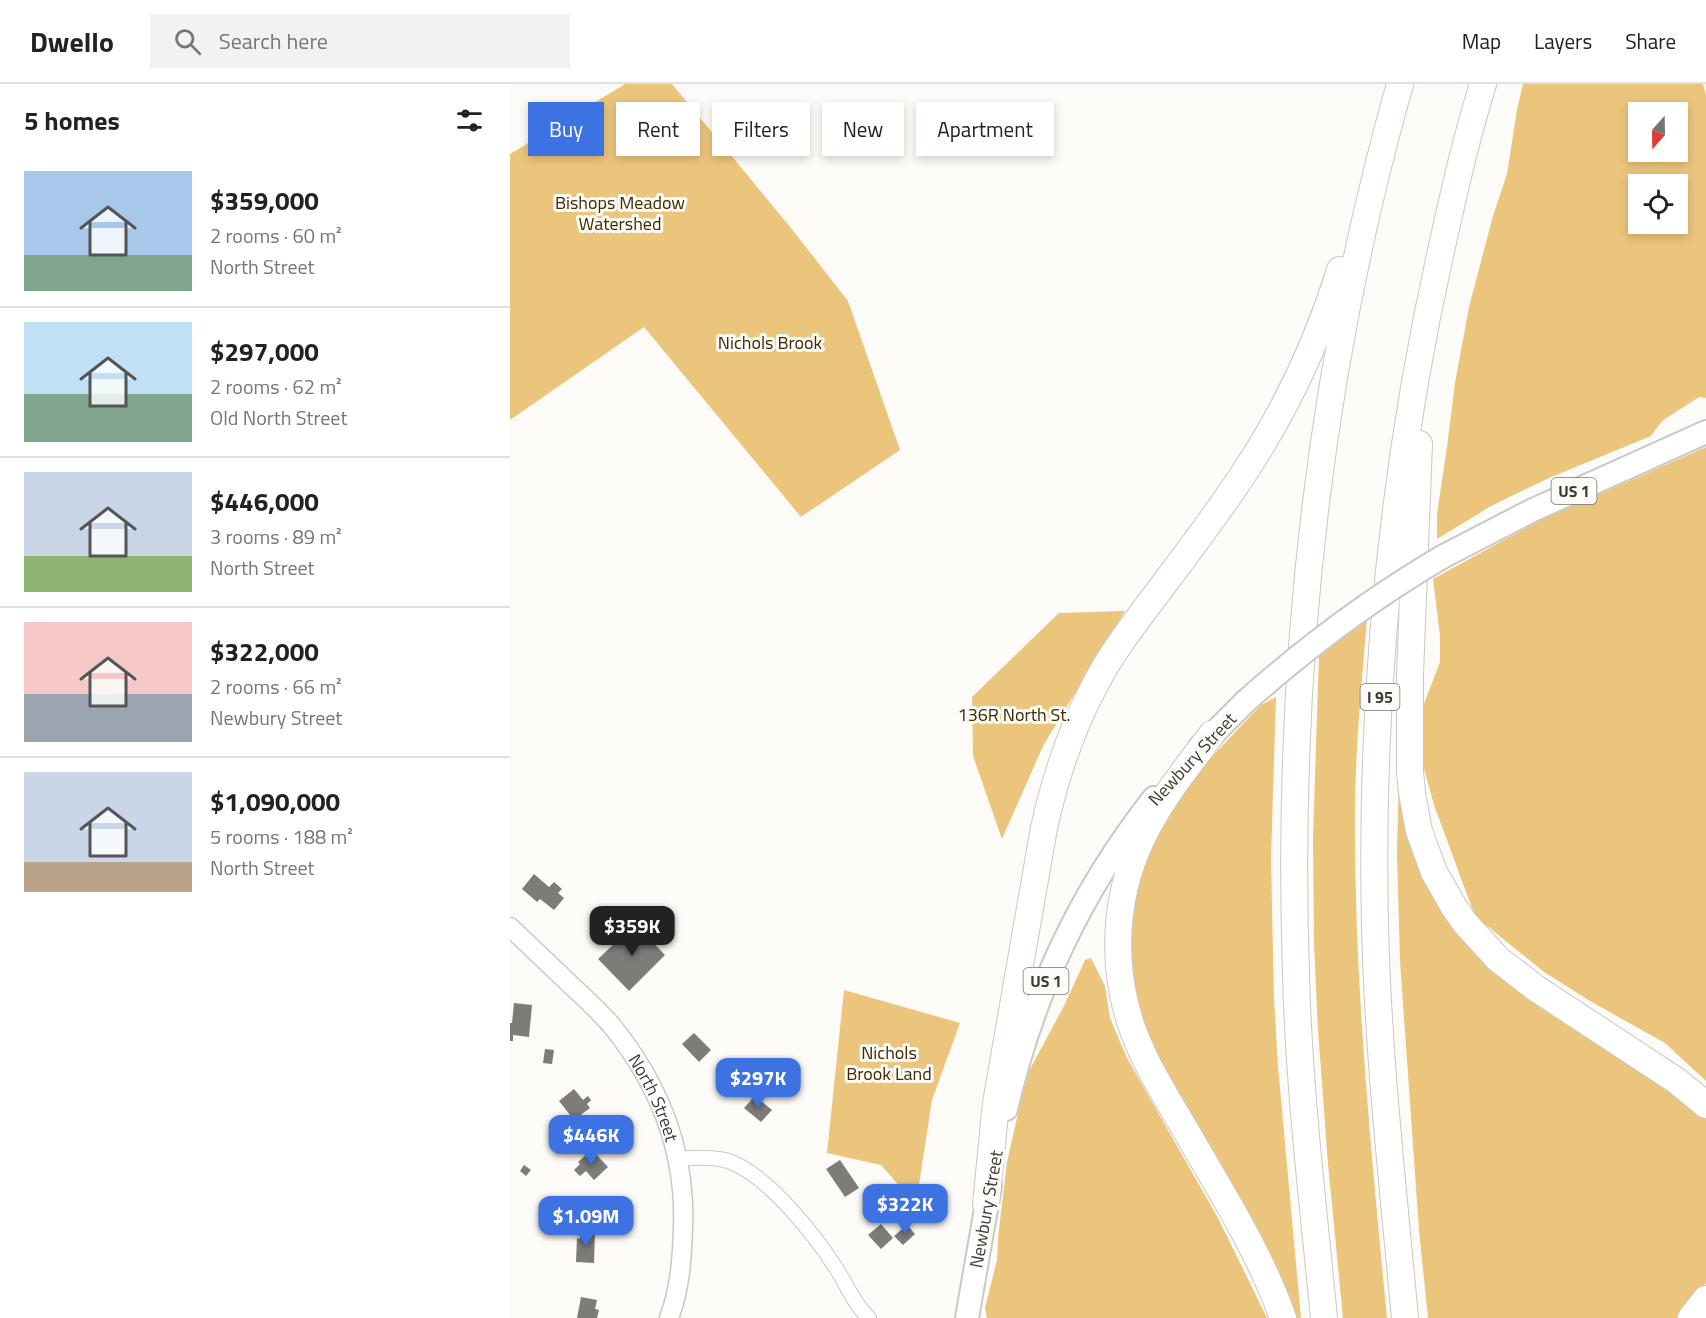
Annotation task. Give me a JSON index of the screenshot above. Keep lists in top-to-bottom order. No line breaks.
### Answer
{"streets":{"highway":["I 95"],"main road":["US 1","Newbury Street"],"street":["North Street"]},"parks":["Bishops Meadow Watershed","Nichols Brook","136R North St.","Nichols Brook Land"],"north":"bottom","page":{"header":"Dwello","search":"Search here","nav":["Map","Layers","Share"],"heading":"5 homes","chip":["Buy","Rent","Filters","New","Apartment"],"list":[{"name":"$359,000","note":"2 rooms · 60 m² · North Street"},{"name":"$297,000","note":"2 rooms · 62 m² · Old North Street"},{"name":"$446,000","note":"3 rooms · 89 m² · North Street"},{"name":"$322,000","note":"2 rooms · 66 m² · Newbury Street"},{"name":"$1,090,000","note":"5 rooms · 188 m² · North Street"}],"price":["$359K","$297K","$446K","$322K","$1.09M"]}}
